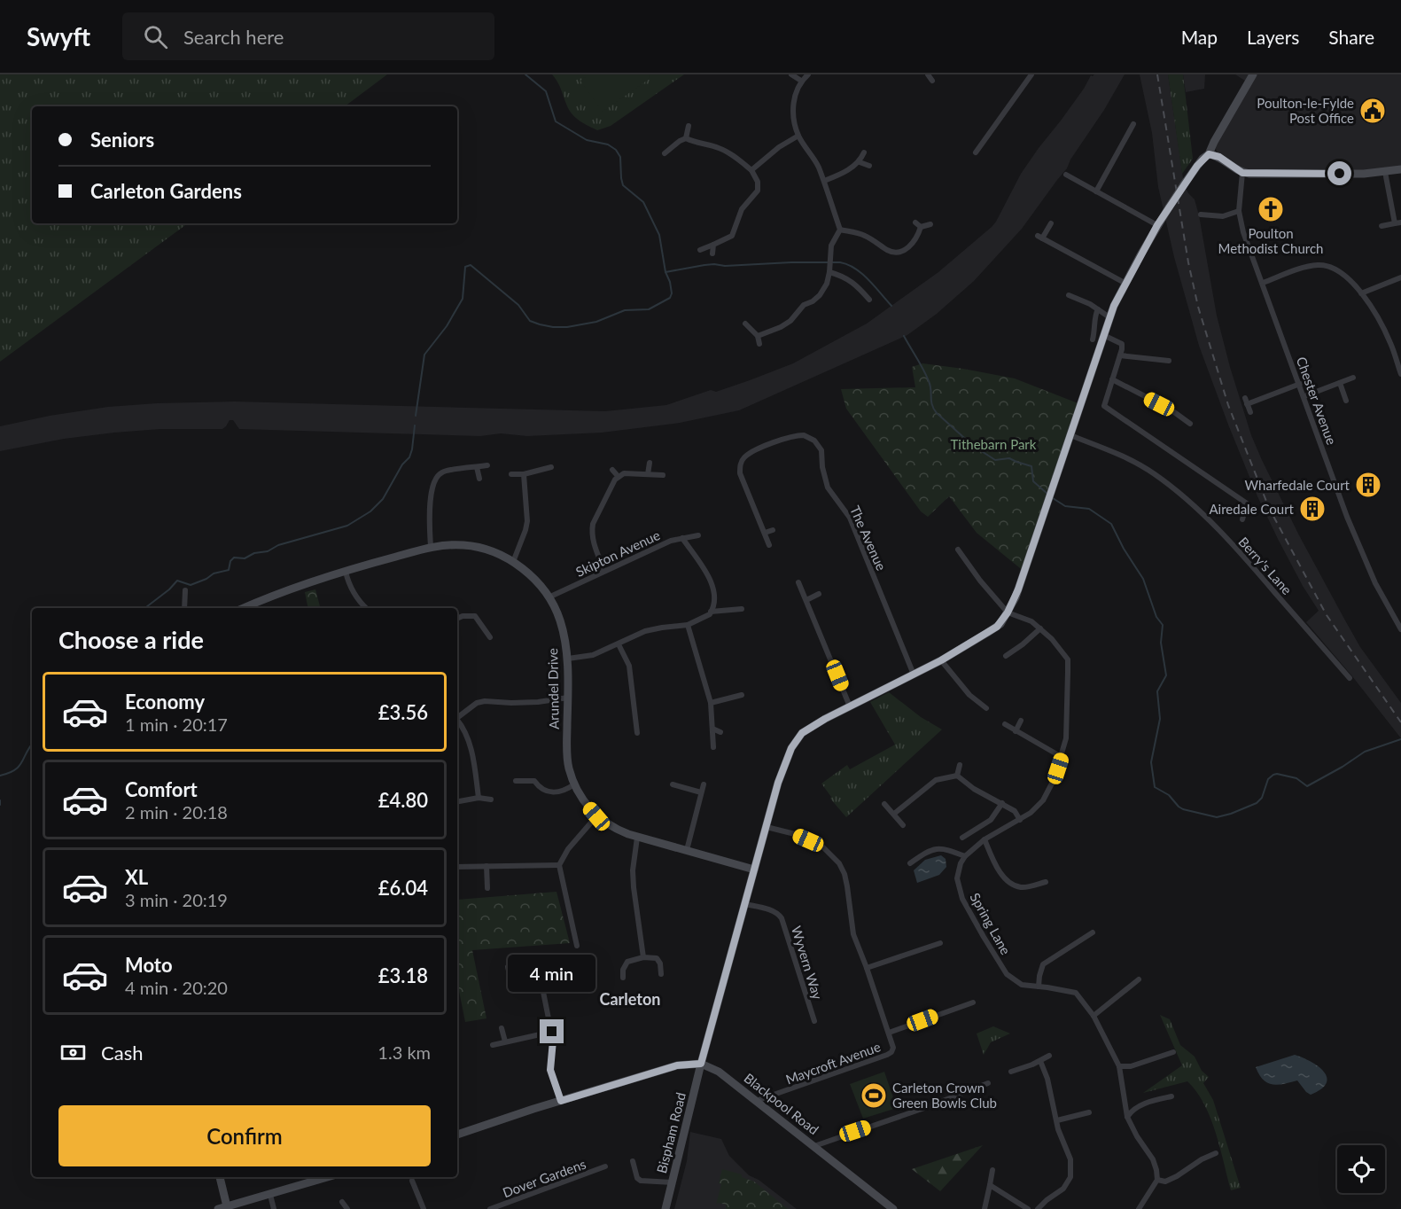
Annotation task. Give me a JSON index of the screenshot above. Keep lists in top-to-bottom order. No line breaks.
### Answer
{"streets":{"main road":["Arundel Drive","Blackpool Road","Bispham Road"],"street":["Chester Avenue","The Avenue","Skipton Avenue","Berry's Lane","Spring Lane","Wyvern Way","Maycroft Avenue","Dover Gardens"]},"crossings":[["The Avenue","Bispham Road"],["Skipton Avenue","Arundel Drive"],["Berry's Lane","Bispham Road"],["Arundel Drive","Bispham Road"],["Wyvern Way","Bispham Road"],["Maycroft Avenue","Blackpool Road"],["Maycroft Avenue","Bispham Road"],["Blackpool Road","Bispham Road"]],"districts":["Carleton"],"parks":["Tithebarn Park"],"places":{"public building":["Poulton-le-Fylde Post Office"],"church":["Poulton Methodist Church"],"building":["Wharfedale Court","Airedale Court"],"sports":["Carleton Crown Green Bowls Club"]},"page":{"header":"Swyft","search":"Search here","nav":["Map","Layers","Share"],"banner":["Seniors","Carleton Gardens"],"heading":"Choose a ride","list":[{"name":"Economy","note":"1 min · 20:17","value":"£3.56"},{"name":"Comfort","note":"2 min · 20:18","value":"£4.80"},{"name":"XL","note":"3 min · 20:19","value":"£6.04"},{"name":"Moto","note":"4 min · 20:20","value":"£3.18"}],"bubble":"4 min","pay":["Cash","1.3 km"],"buttons":"Confirm"}}
